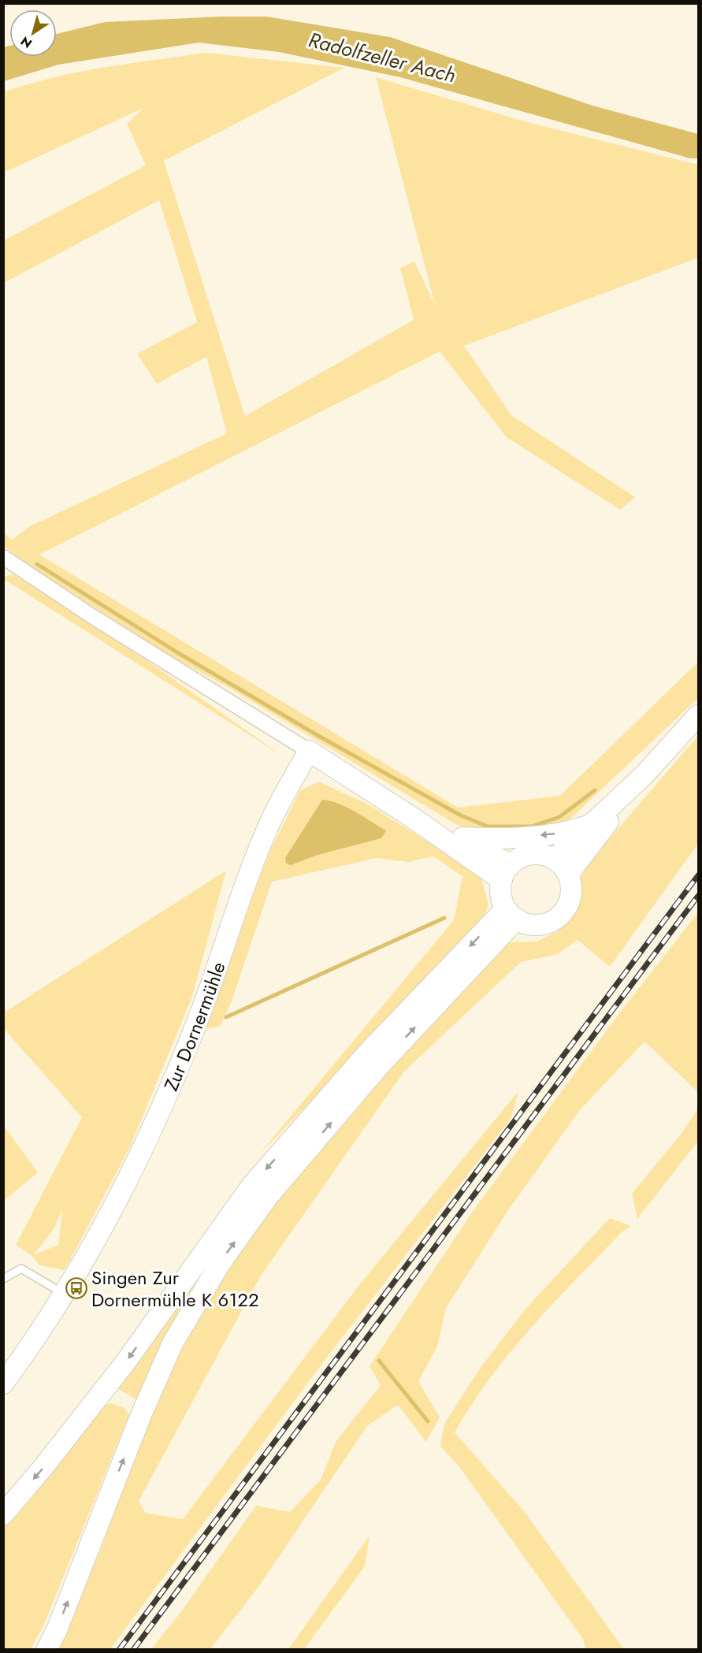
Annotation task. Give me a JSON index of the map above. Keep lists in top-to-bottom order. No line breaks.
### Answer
{"streets":{"main road":["Zur Dornermühle"]},"water":["Radolfzeller Aach"],"places":{"bus stop":["Singen Zur Dornermühle K 6122"]},"north":"bottom left"}
